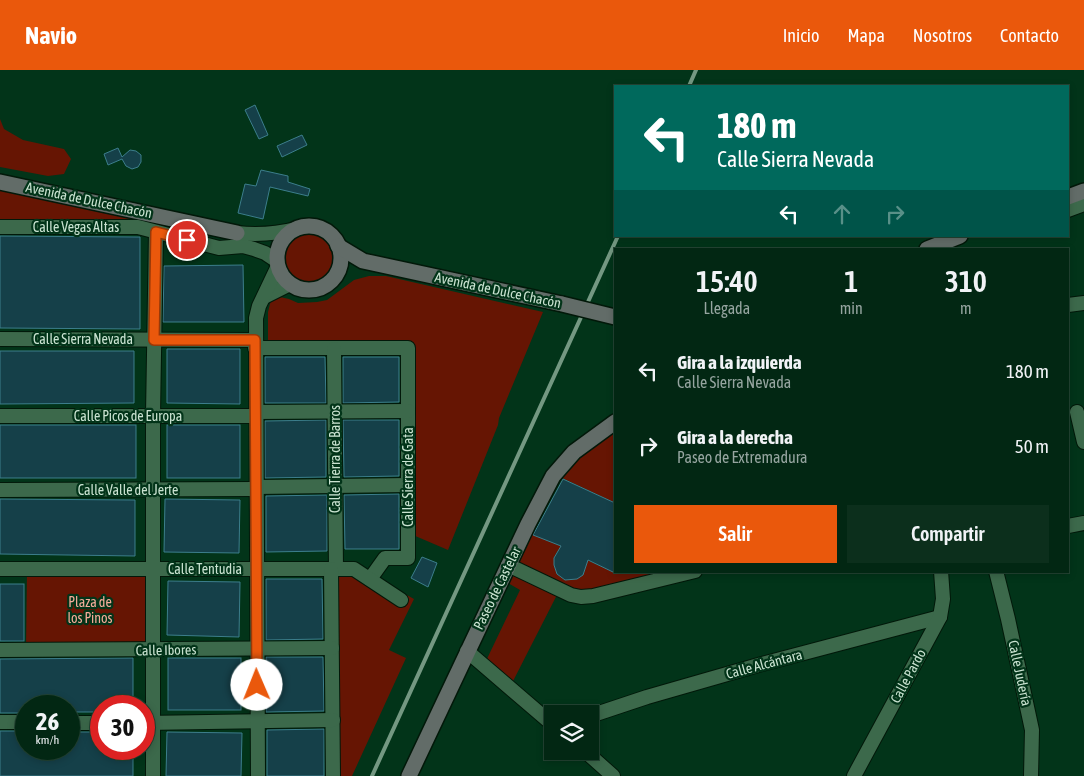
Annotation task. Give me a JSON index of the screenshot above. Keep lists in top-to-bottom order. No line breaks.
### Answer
{"streets":{"street":["Avenida de Dulce Chacón","Calle Vegas Altas","Calle Sierra Nevada","Calle Picos de Europa","Calle Tierra de Barros","Calle Sierra de Gata","Calle Valle del Jerte","Calle Tentudia","Paseo de Castelar","Calle Ibores","Calle Alcántara","Calle Judería","Calle Pardo"]},"crossings":[["Avenida de Dulce Chacón","Calle Vegas Altas"],["Calle Sierra Nevada","Calle Tierra de Barros"],["Calle Sierra Nevada","Calle Sierra de Gata"],["Calle Picos de Europa","Calle Tierra de Barros"],["Calle Picos de Europa","Calle Sierra de Gata"],["Calle Tierra de Barros","Calle Valle del Jerte"],["Calle Tierra de Barros","Calle Tentudia"],["Calle Tierra de Barros","Calle Ibores"],["Calle Sierra de Gata","Calle Valle del Jerte"],["Calle Sierra de Gata","Calle Tentudia"],["Calle Alcántara","Calle Pardo"]],"parks":["Plaza de los Pinos"],"page":{"header":"Navio","nav":["Inicio","Mapa","Nosotros","Contacto"],"turn":["180 m","Calle Sierra Nevada"],"eta":["15:40","Llegada","1","min","310","m"],"list":[{"name":"Gira a la izquierda","note":"Calle Sierra Nevada","value":"180 m"},{"name":"Gira a la derecha","note":"Paseo de Extremadura","value":"50 m"}],"buttons":["Salir","Compartir"],"speed":"26 km/h","limit":"30"}}
